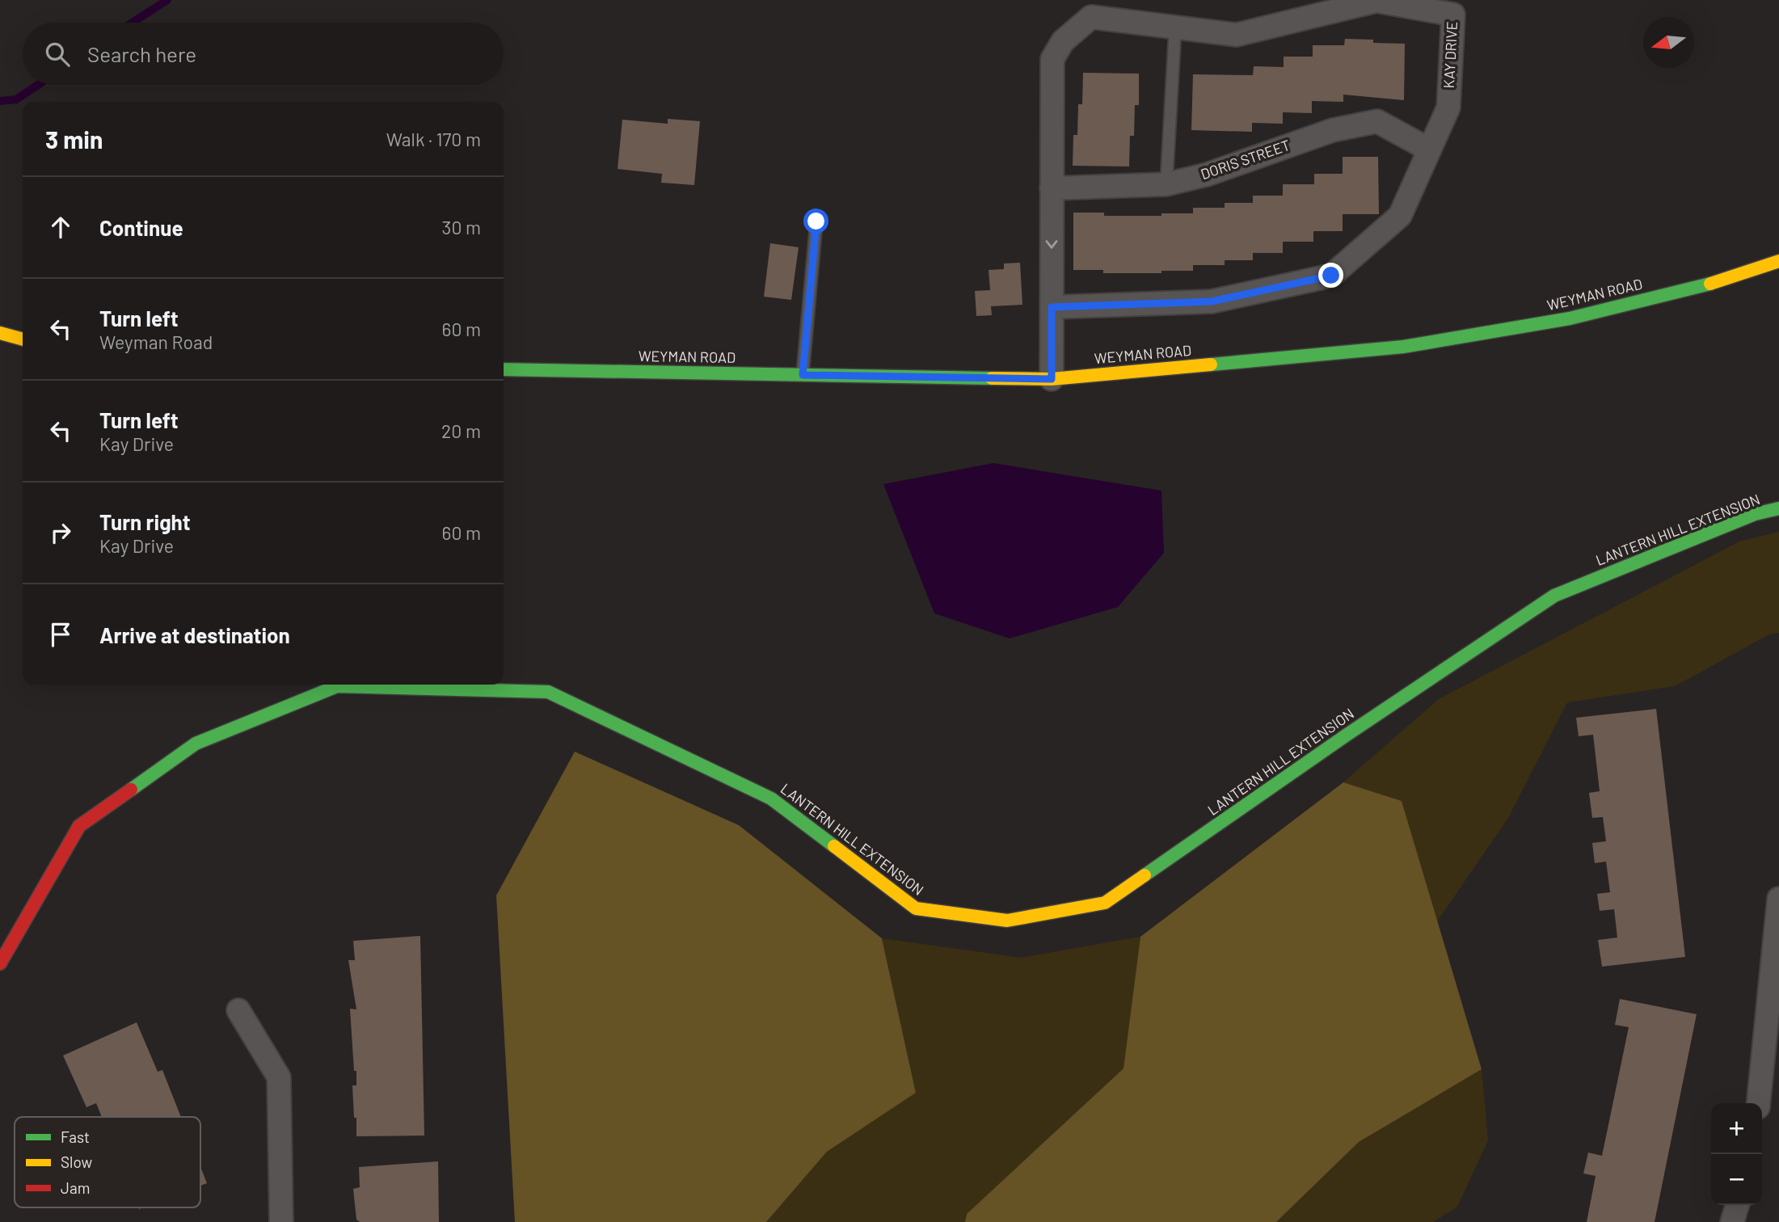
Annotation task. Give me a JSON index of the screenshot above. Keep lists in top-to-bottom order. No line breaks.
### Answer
{"streets":{"street":["KAY DRIVE","DORIS STREET","WEYMAN ROAD","LANTERN HILL EXTENSION"]},"crossings":[["KAY DRIVE","DORIS STREET"],["KAY DRIVE","WEYMAN ROAD"]],"legend":["Fast","Slow","Jam"],"north":"left","page":{"search":"Search here","heading":["3 min","Walk · 170 m"],"list":[["Continue","30 m"],["Turn left","Weyman Road","60 m"],["Turn left","Kay Drive","20 m"],["Turn right","Kay Drive","60 m"],"Arrive at destination"],"map_buttons":["+","−"]}}
